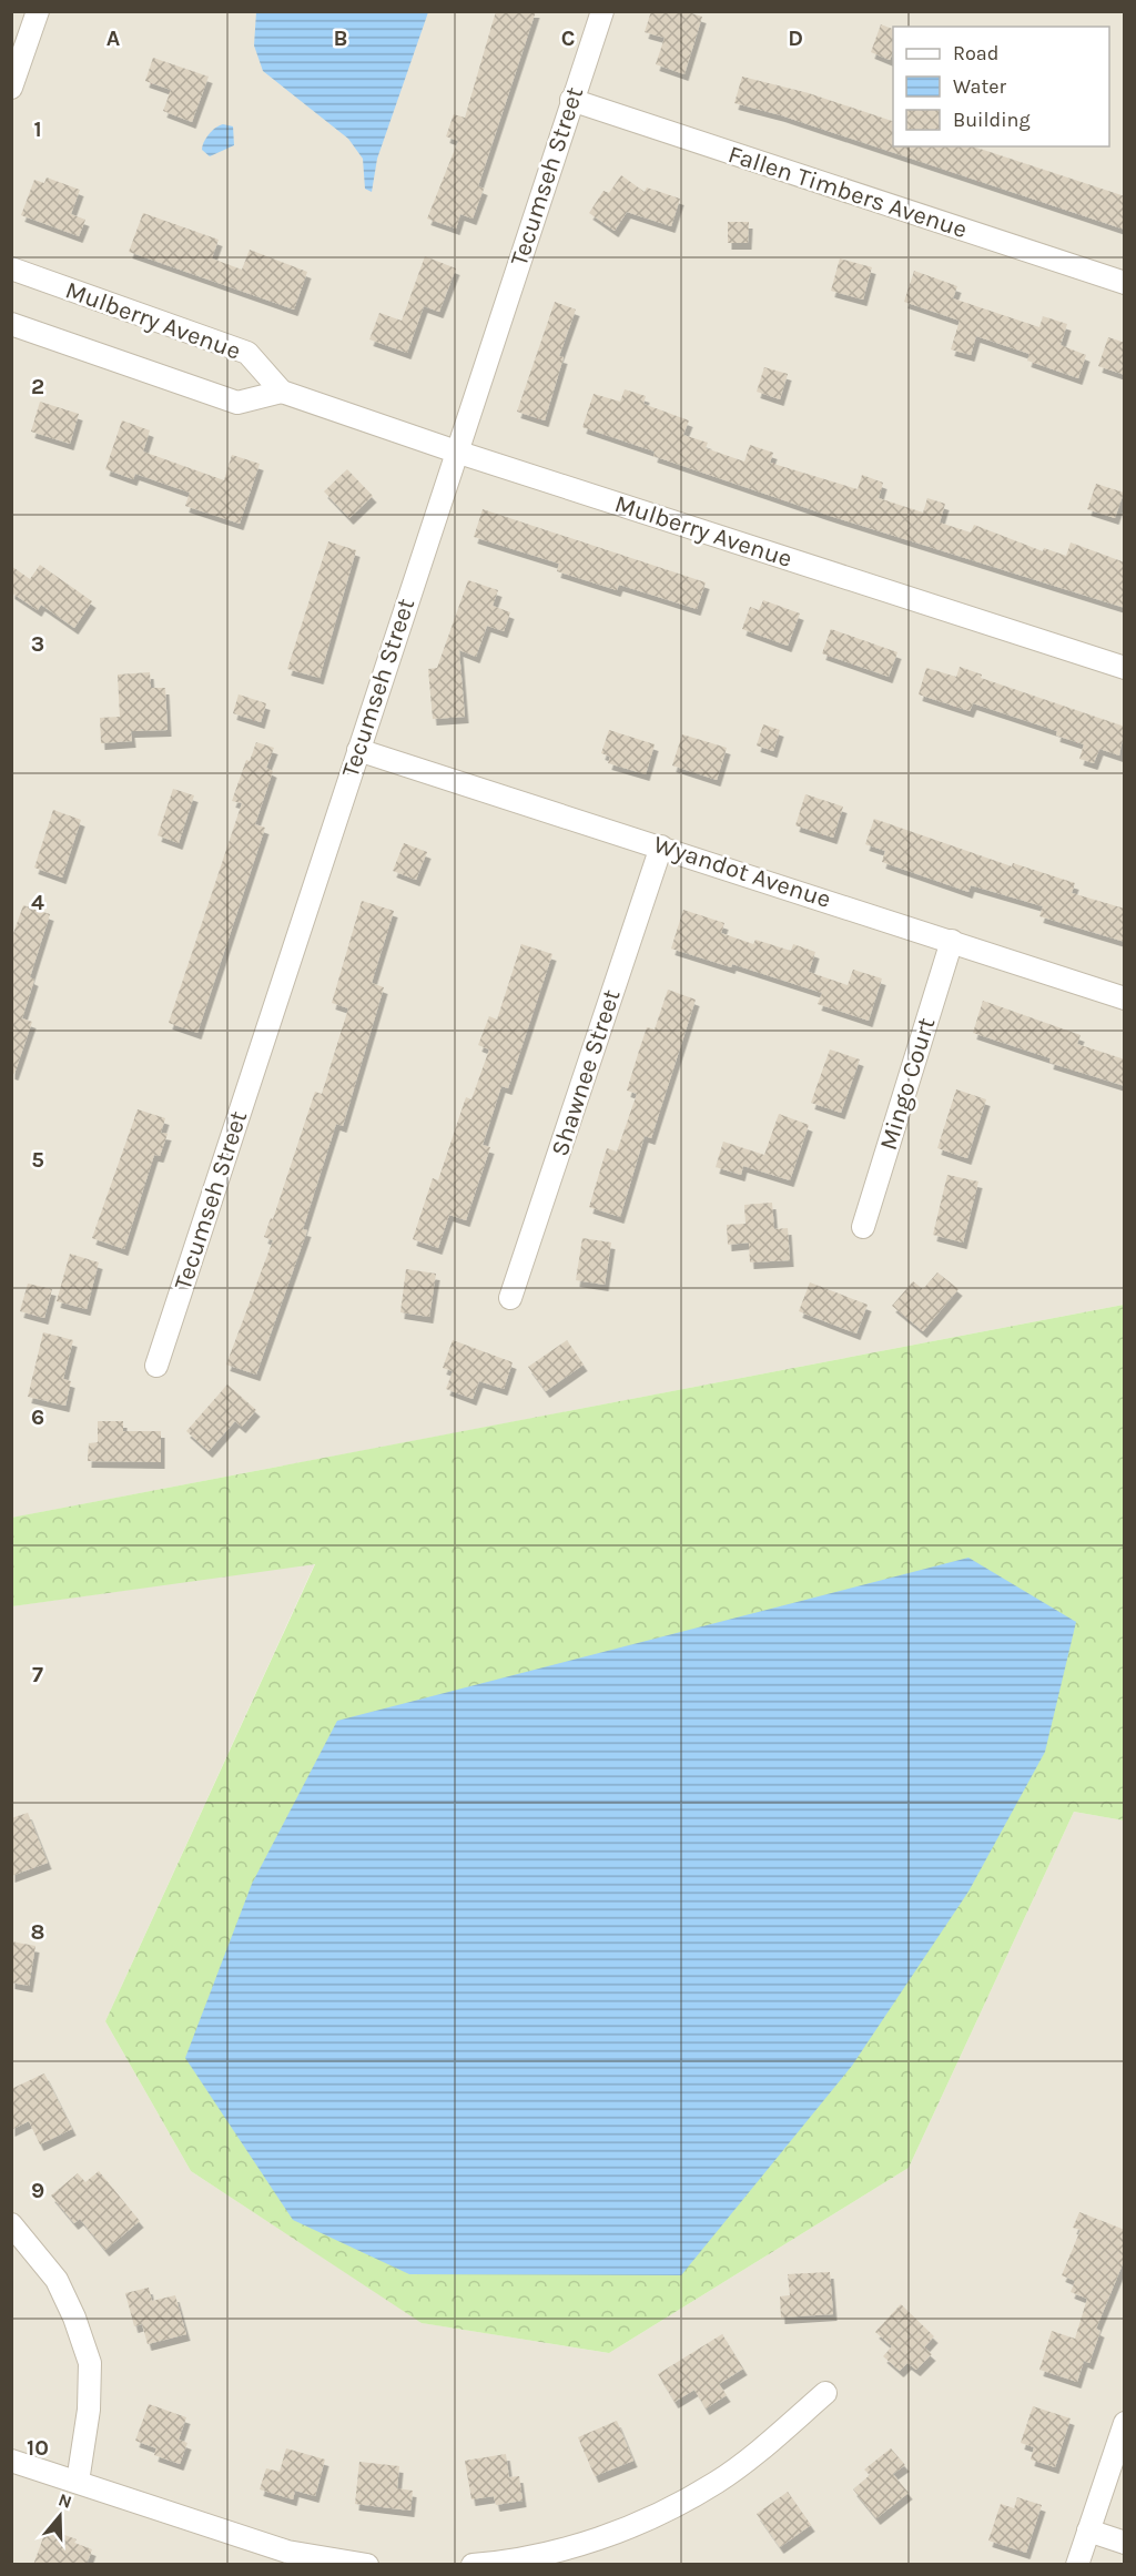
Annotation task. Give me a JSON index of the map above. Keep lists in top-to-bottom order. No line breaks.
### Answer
{"streets":{"street":["Tecumseh Street","Fallen Timbers Avenue","Mulberry Avenue","Wyandot Avenue","Shawnee Street","Mingo Court"]},"crossings":[["Tecumseh Street","Fallen Timbers Avenue"],["Tecumseh Street","Mulberry Avenue"],["Tecumseh Street","Wyandot Avenue"],["Wyandot Avenue","Shawnee Street"],["Wyandot Avenue","Mingo Court"]],"legend":["Road","Water","Building"],"north":"top","grid":{"columns":["A","B","C","D"],"rows":["1","2","3","4","5","6","7","8","9","10"]}}
